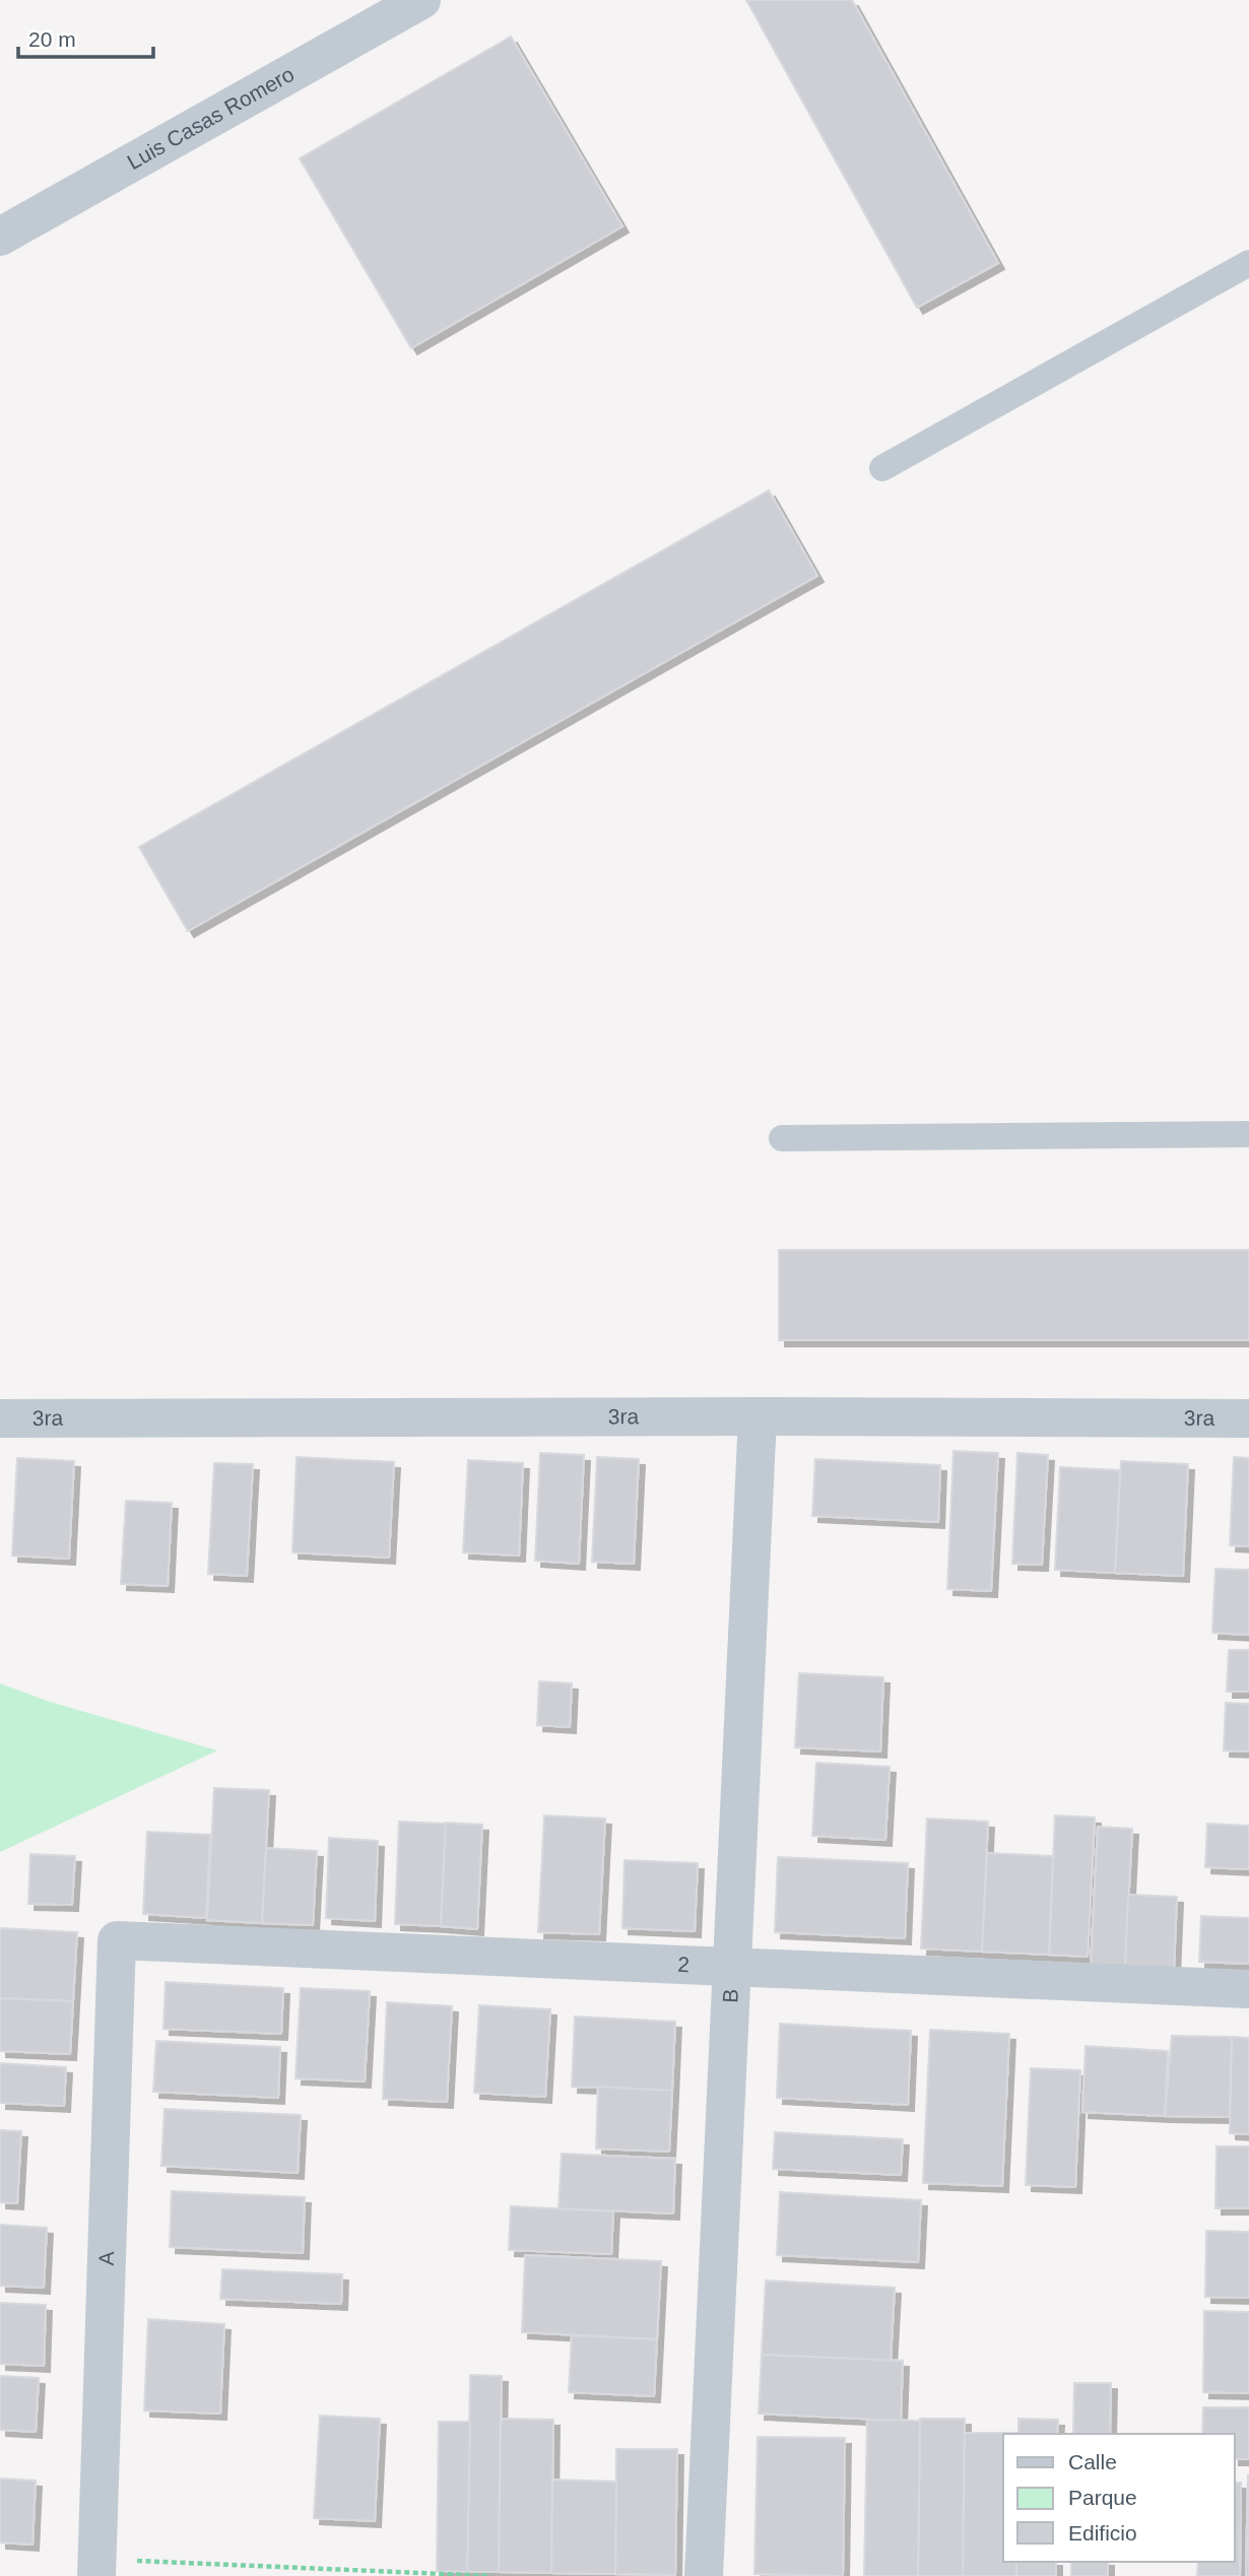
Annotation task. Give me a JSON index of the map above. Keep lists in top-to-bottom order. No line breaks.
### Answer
{"streets":{"street":["Luis Casas Romero","3ra","2","B","A"]},"crossings":[["3ra","B"],["2","B"],["2","A"]],"legend":["Calle","Parque","Edificio"],"scale_bar":"20 m"}
